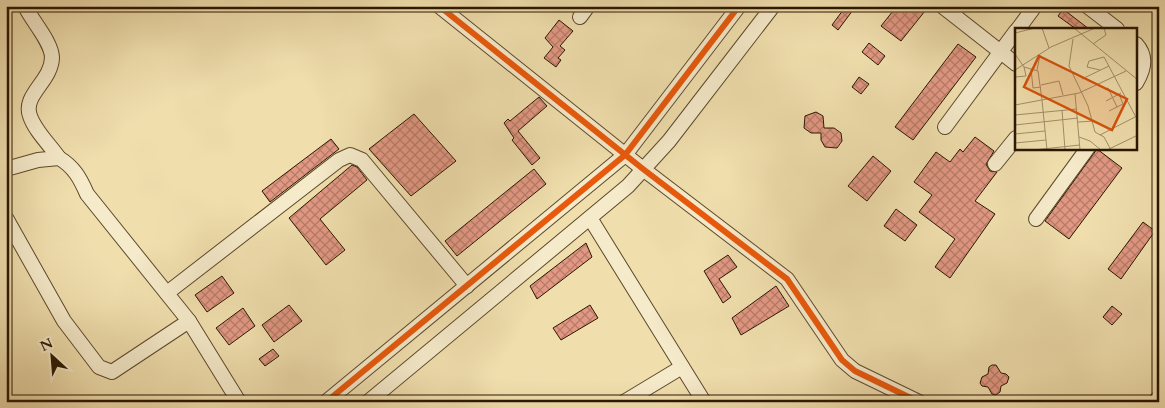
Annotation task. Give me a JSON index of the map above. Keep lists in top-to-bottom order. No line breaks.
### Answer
{"north":"top left"}
